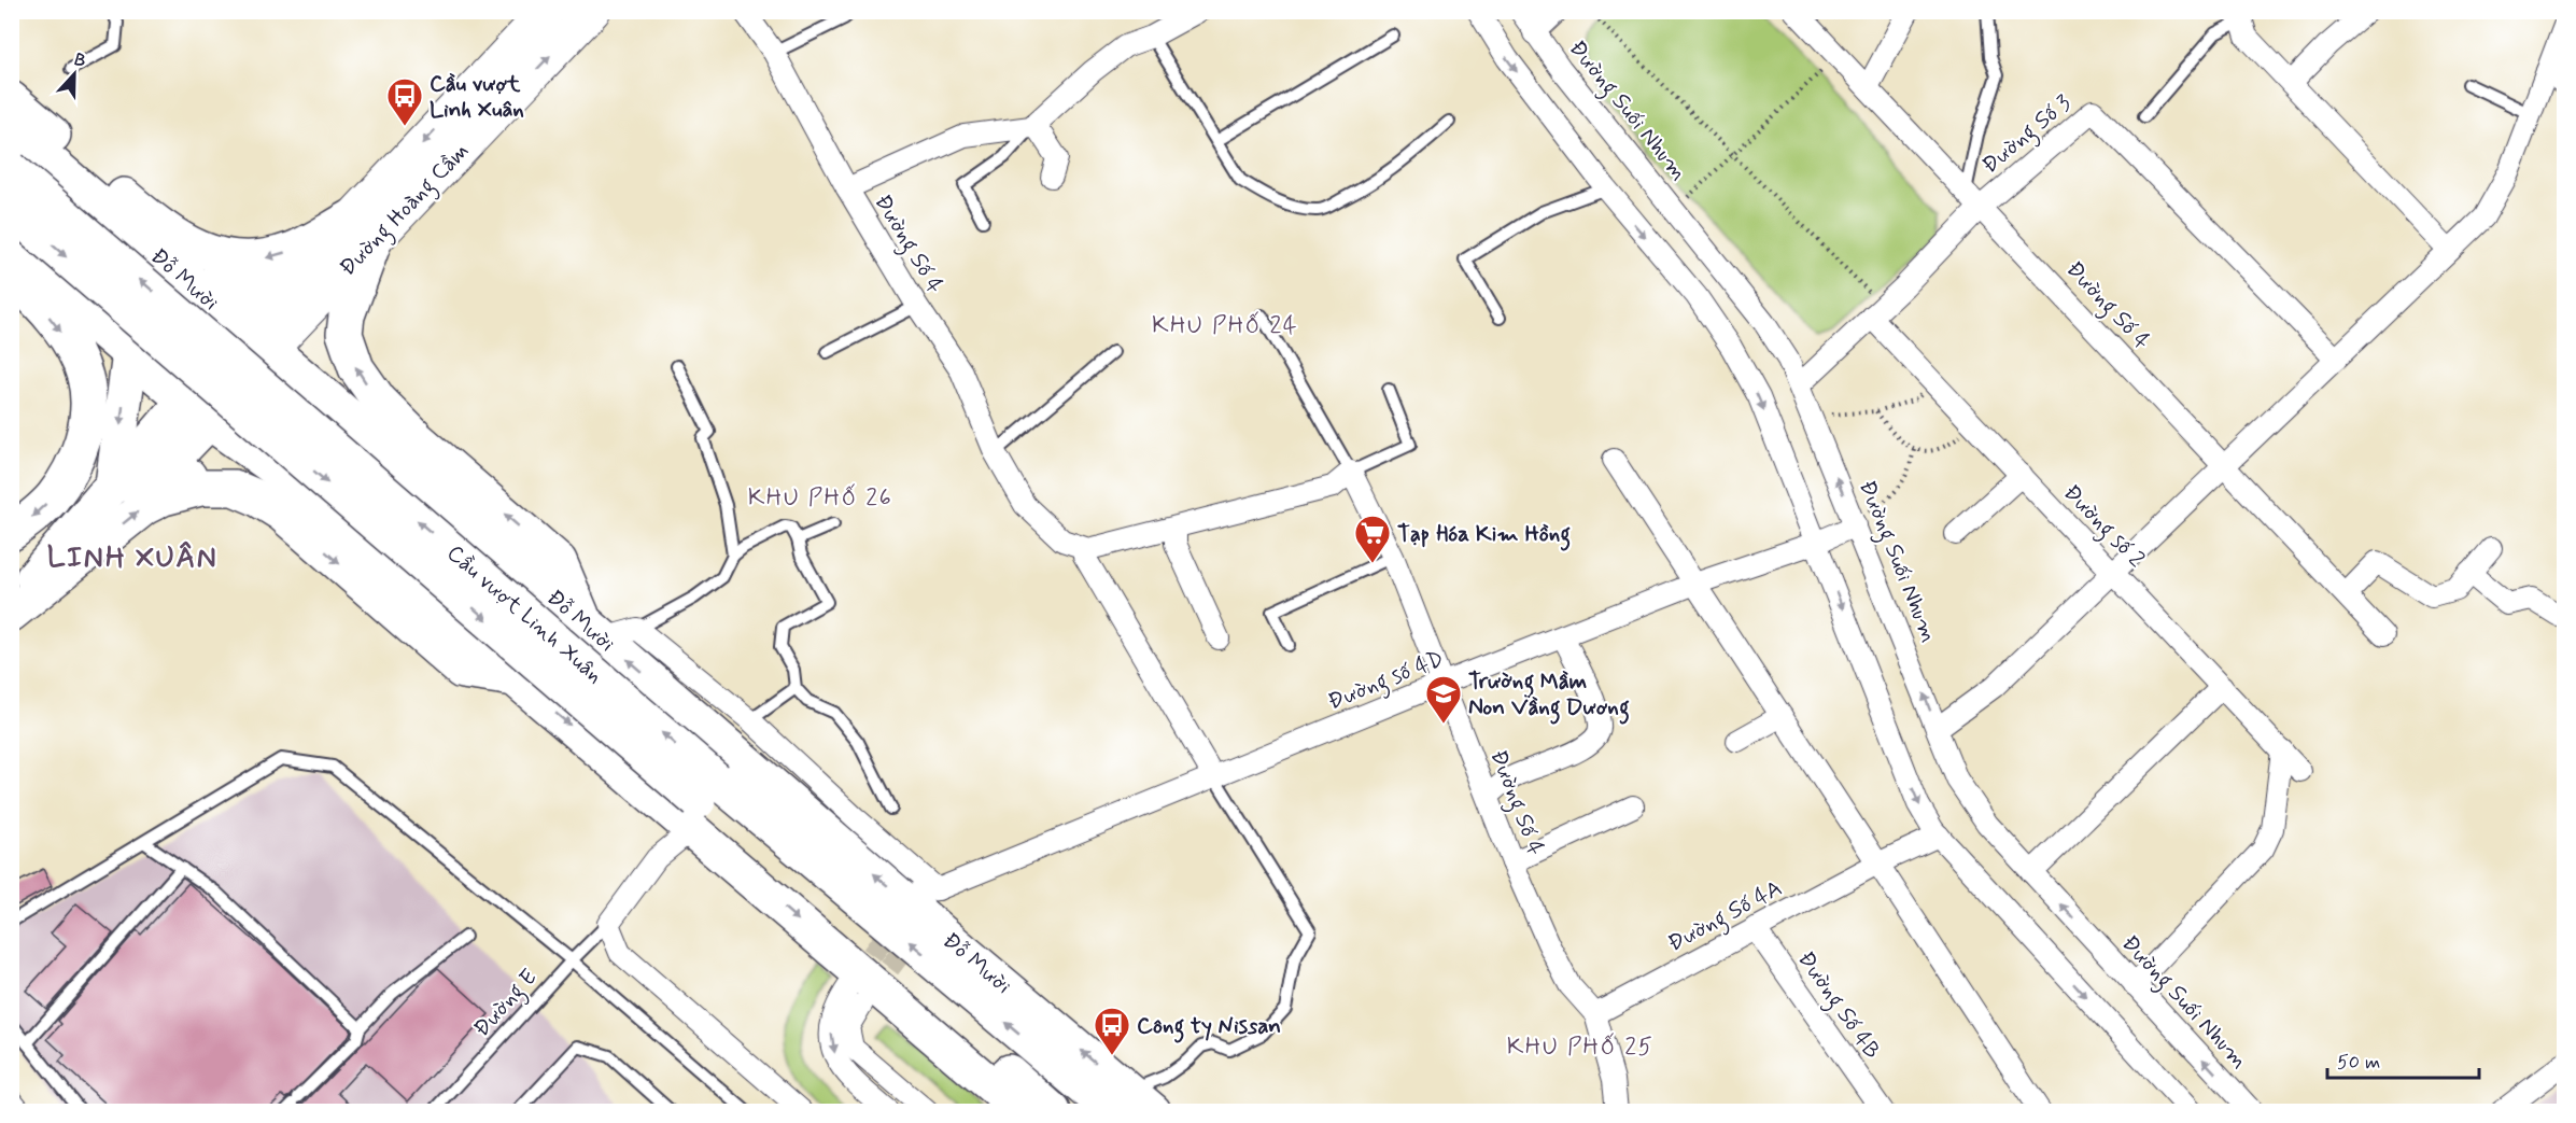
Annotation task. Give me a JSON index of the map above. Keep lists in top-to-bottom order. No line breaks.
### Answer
{"streets":{"highway":["Đỗ Mười","Cầu vượt Linh Xuân"],"main road":["Đường Hoàng Cầm"],"street":["Đường Suối Nhum","Đường Số 3","Đường Số 4","Đường số 2","Đường số 4D","Đường Số 4A","Đường Số 4B"],"lane":["Đường E"]},"crossings":[["Đường Suối Nhum","Đường Số 3"],["Đường Suối Nhum","Đường số 4D"],["Đường Số 3","Đường Số 4"],["Đường Số 3","Đường số 2"],["Đường Hoàng Cầm","Đỗ Mười"],["Đường Số 4","Đường số 4D"],["Đường Số 4","Đường Số 4A"],["Đỗ Mười","Cầu vượt Linh Xuân"],["Đường Số 4A","Đường Số 4B"]],"districts":["KHU PHỐ 24","KHU PHỐ 26","LINH XUÂN","KHU PHỐ 25"],"places":{"bus stop":["Cầu vượt Linh Xuân","Công ty Nissan"],"supermarket":["Tạp Hóa Kim Hồng"],"school or university":["Trường Mầm Non Vầng Dương"]},"scale_bar":"50 m","north":"top"}
